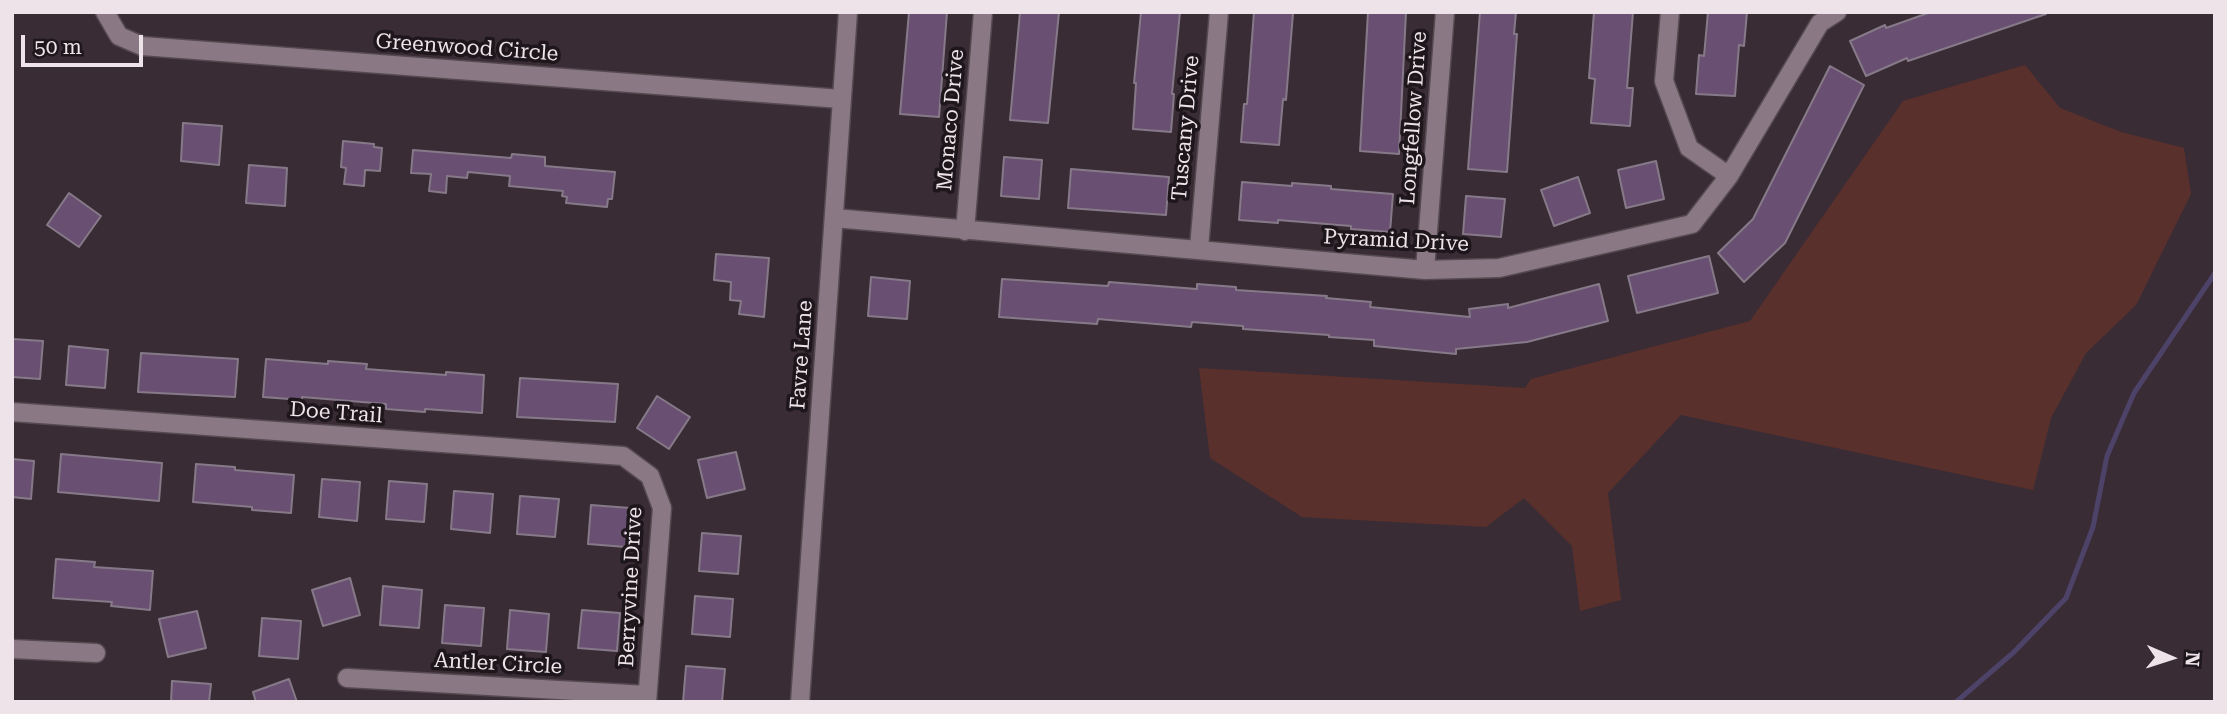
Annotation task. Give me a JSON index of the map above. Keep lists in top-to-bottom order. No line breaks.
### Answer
{"streets":{"street":["Greenwood Circle","Longfellow Drive","Monaco Drive","Tuscany Drive","Pyramid Drive","Favre Lane","Doe Trail","Berryvine Drive","Antler Circle"]},"crossings":[["Greenwood Circle","Favre Lane"],["Longfellow Drive","Pyramid Drive"],["Monaco Drive","Pyramid Drive"],["Tuscany Drive","Pyramid Drive"],["Pyramid Drive","Favre Lane"],["Doe Trail","Berryvine Drive"],["Berryvine Drive","Antler Circle"]],"scale_bar":"50 m","north":"right"}
